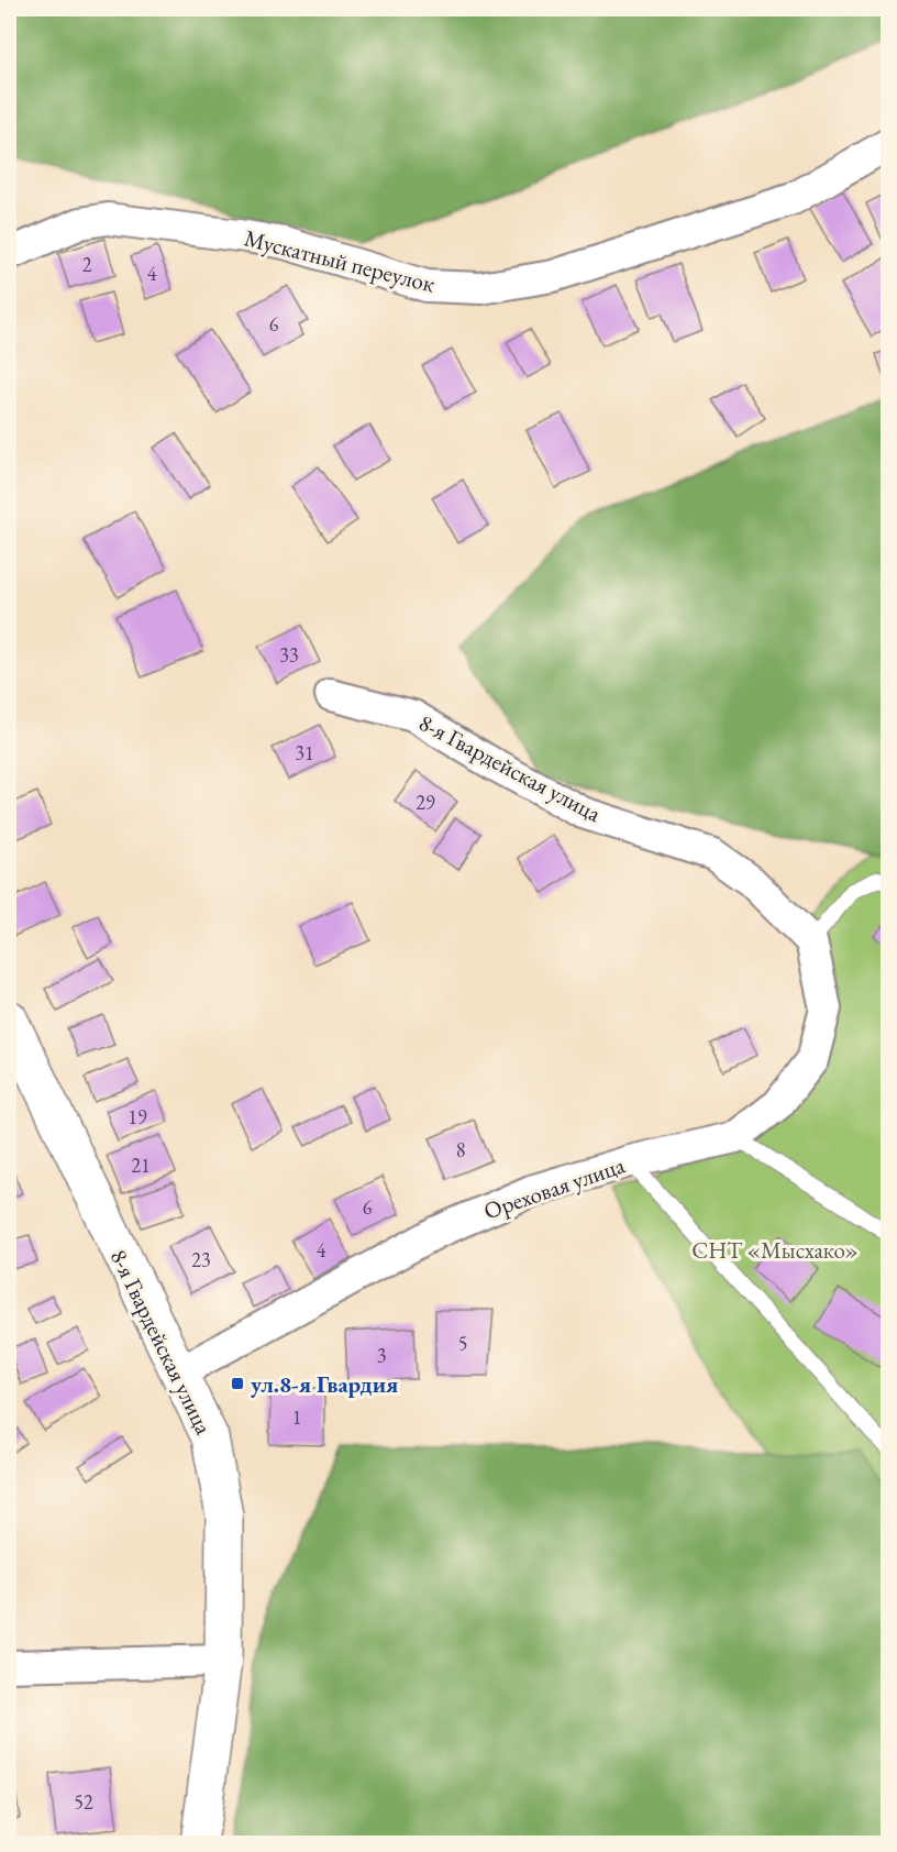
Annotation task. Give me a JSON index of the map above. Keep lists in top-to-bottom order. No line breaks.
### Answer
{"streets":{"street":["Мускатный переулок","8-я Гвардейская улица","Ореховая улица"]},"crossings":[["8-я Гвардейская улица","Ореховая улица"]],"parks":["СНТ «Мысхако»"],"places":{"transit":["ул.8-я Гвардия"]},"house_numbers":["2","4","6","33","31","29","19","8","21","6","4","23","5","3","1","52"]}
